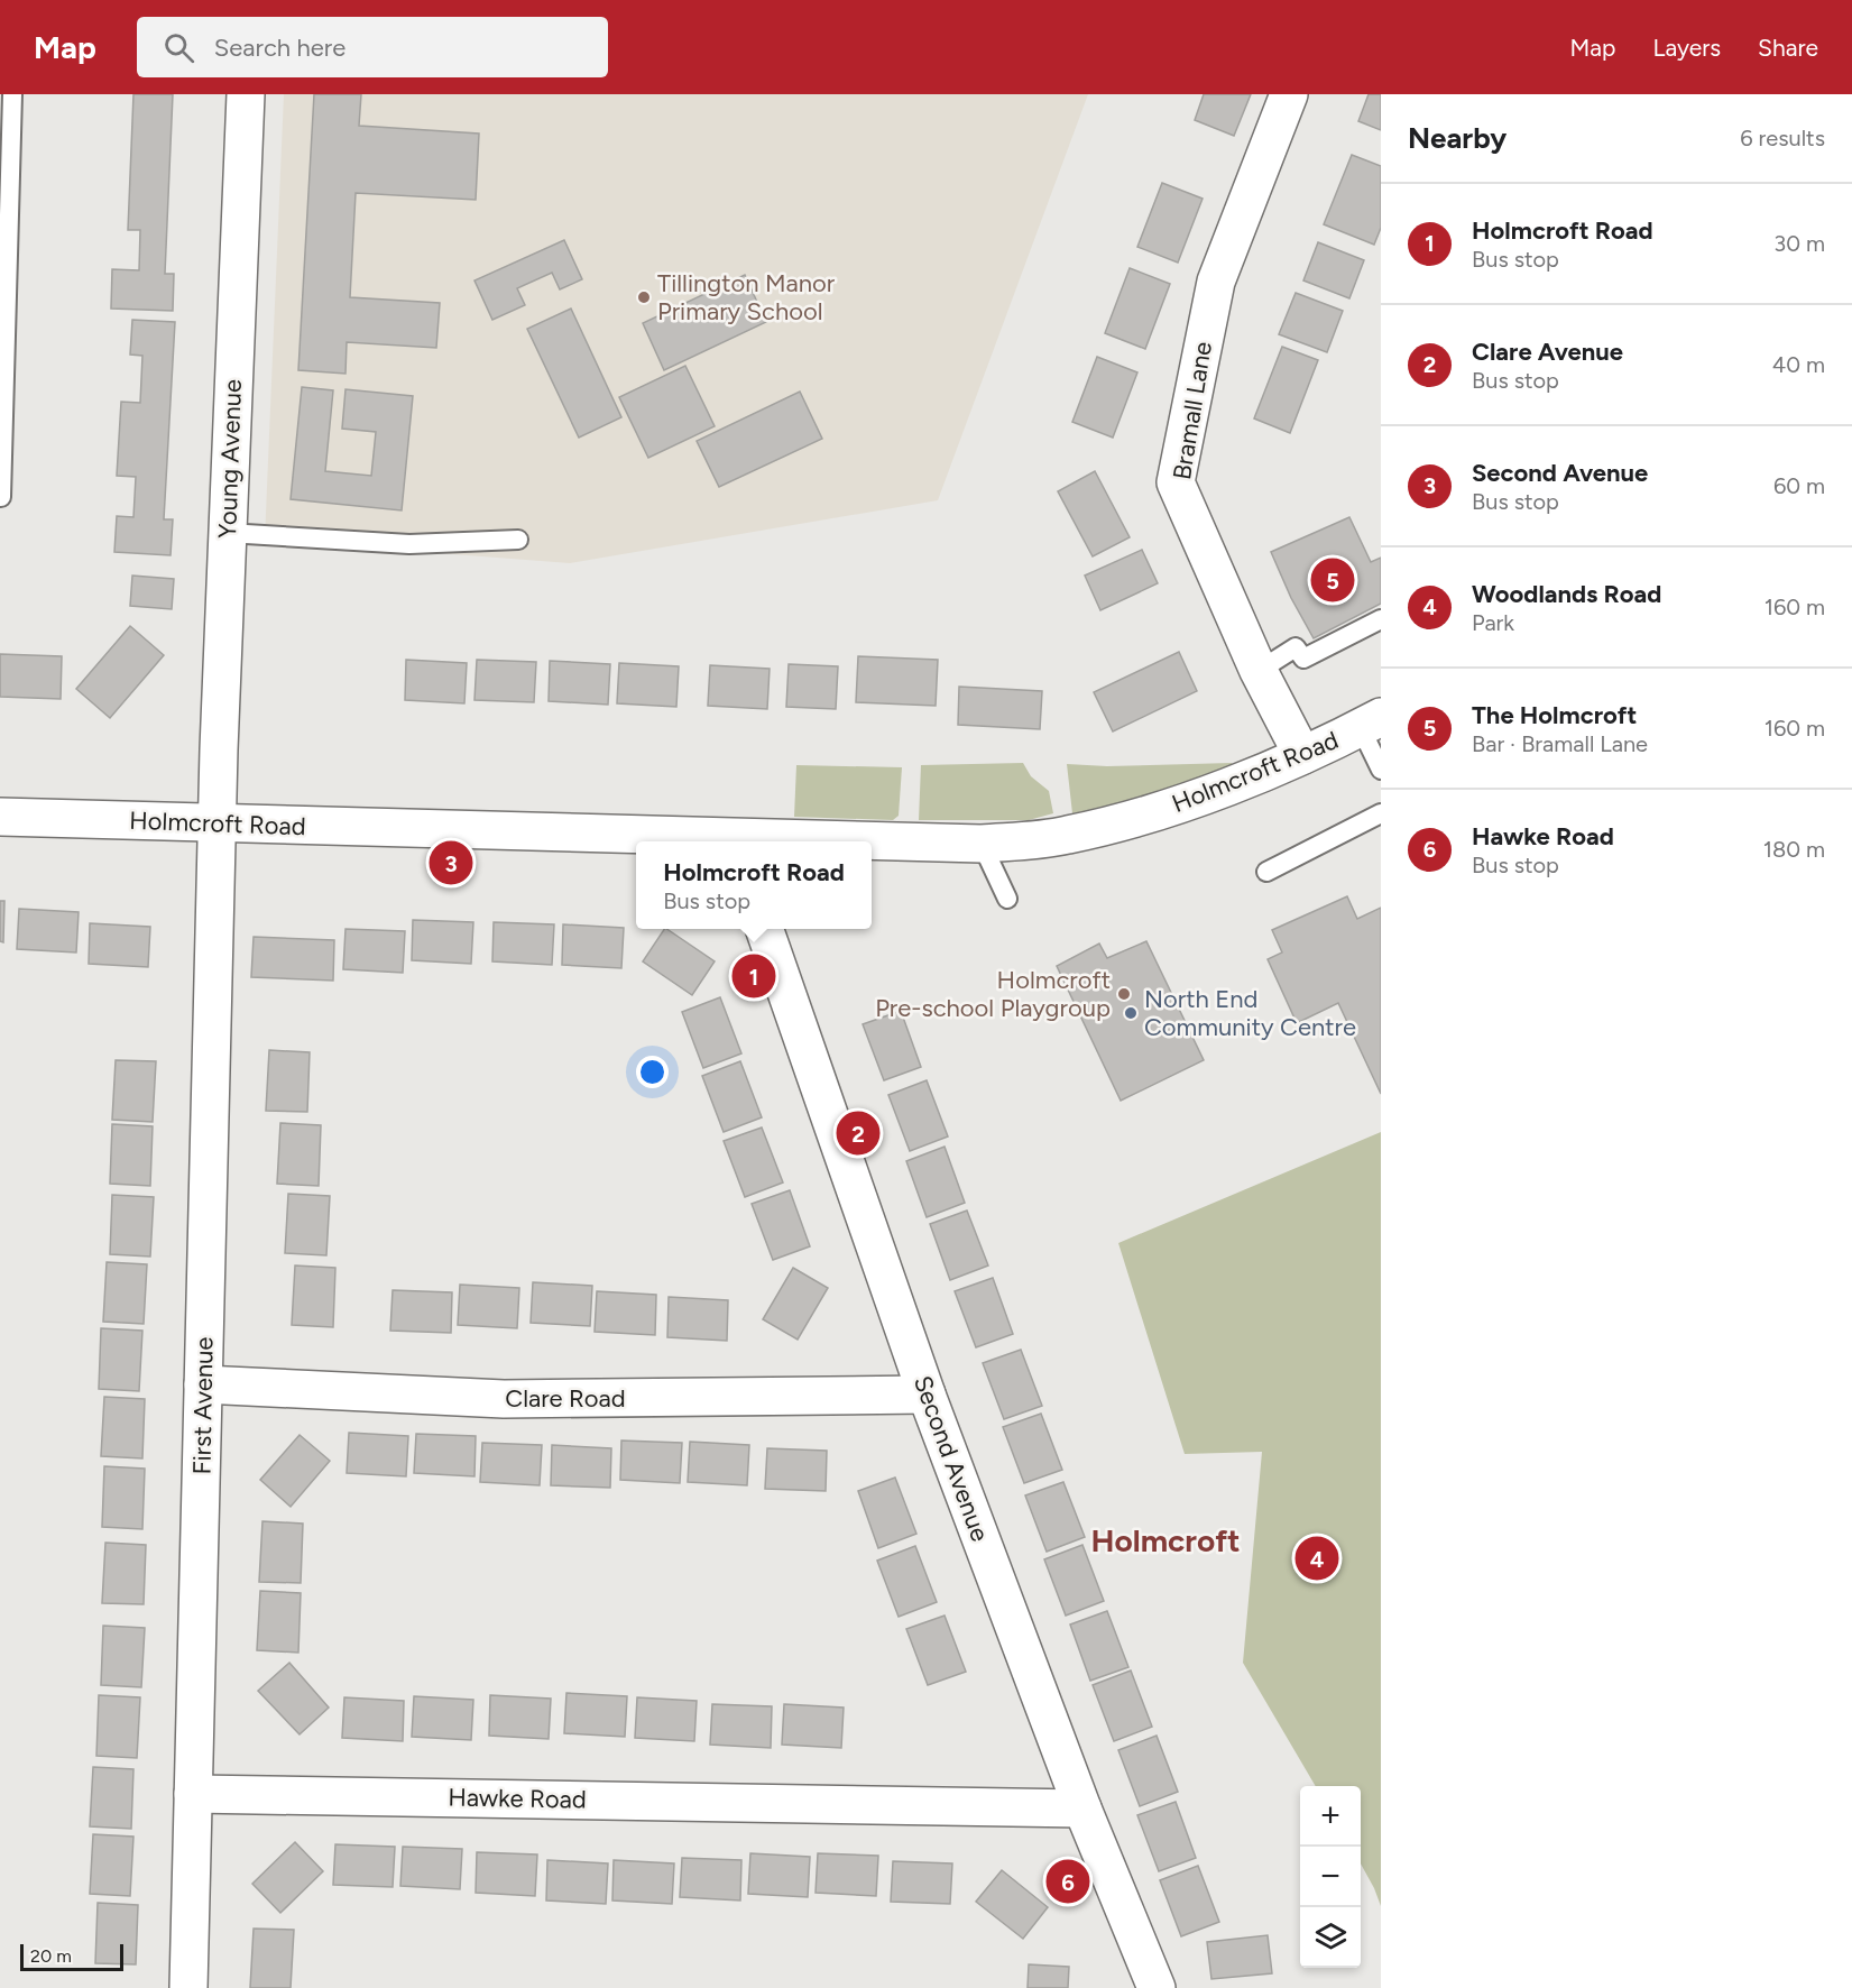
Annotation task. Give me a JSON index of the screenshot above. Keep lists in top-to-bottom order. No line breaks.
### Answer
{"streets":{"street":["Bramall Lane","Young Avenue","Holmcroft Road","Clare Road","First Avenue","Second Avenue","Hawke Road"]},"crossings":[["Bramall Lane","Holmcroft Road"],["Young Avenue","Holmcroft Road"],["Young Avenue","First Avenue"],["Holmcroft Road","First Avenue"],["Clare Road","First Avenue"],["Clare Road","Second Avenue"],["First Avenue","Hawke Road"],["Second Avenue","Hawke Road"]],"districts":["Holmcroft"],"places":["Tillington Manor Primary School","Holmcroft Pre-school Playgroup","North End Community Centre"],"scale_bar":"20 m","page":{"header":"Map","search":"Search here","nav":["Map","Layers","Share"],"heading":["Nearby","6 results"],"list":[{"mark":"1","name":"Holmcroft Road","note":"Bus stop","value":"30 m"},{"mark":"2","name":"Clare Avenue","note":"Bus stop","value":"40 m"},{"mark":"3","name":"Second Avenue","note":"Bus stop","value":"60 m"},{"mark":"4","name":"Woodlands Road","note":"Park","value":"160 m"},{"mark":"5","name":"The Holmcroft","note":"Bar · Bramall Lane","value":"160 m"},{"mark":"6","name":"Hawke Road","note":"Bus stop","value":"180 m"}],"pins":["5","3","1","2","4","6"],"popup":["Holmcroft Road","Bus stop"],"map_buttons":["+","−"],"scale":"20 m"}}
